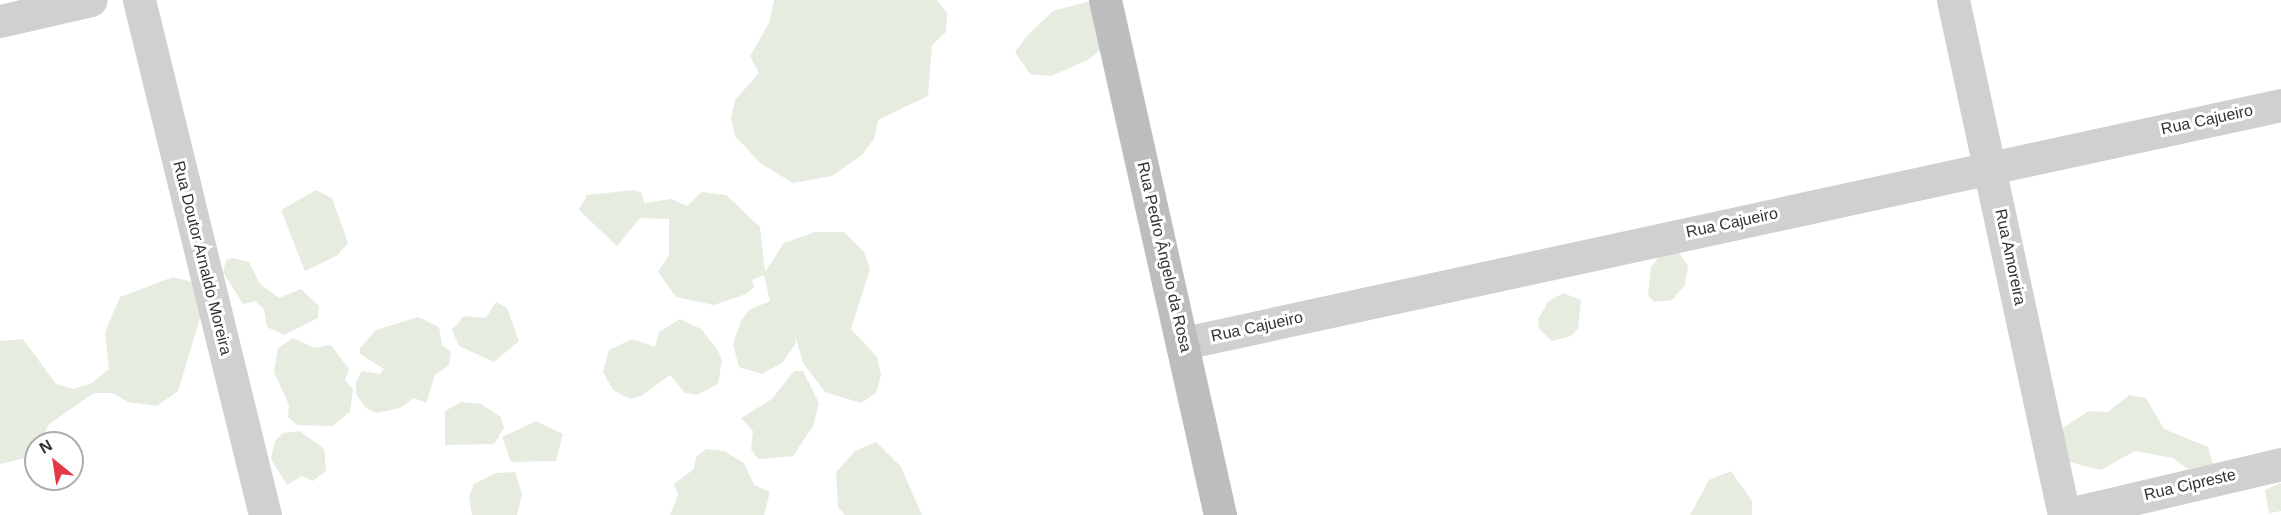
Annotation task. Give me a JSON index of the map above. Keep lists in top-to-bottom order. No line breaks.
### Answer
{"streets":{"main road":["Rua Pedro Ângelo da Rosa"],"street":["Rua Cajueiro","Rua Amoreira","Rua Doutor Arnaldo Moreira","Rua Cipreste"]},"crossings":[["Rua Cajueiro","Rua Pedro Ângelo da Rosa"],["Rua Cajueiro","Rua Amoreira"],["Rua Amoreira","Rua Cipreste"]],"north":"top left"}
